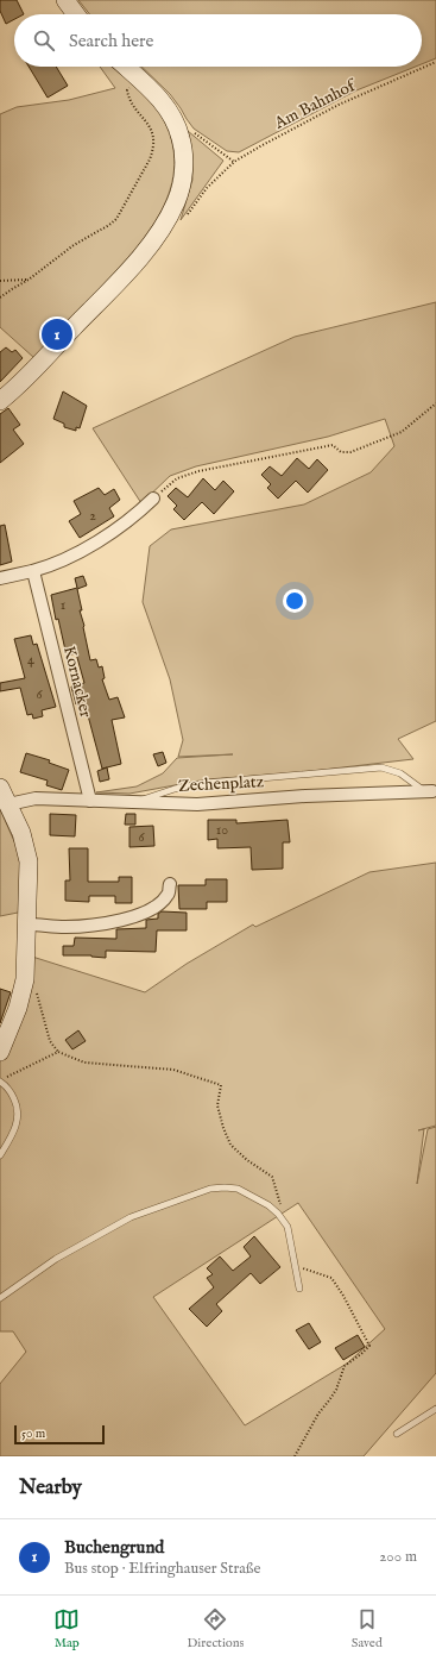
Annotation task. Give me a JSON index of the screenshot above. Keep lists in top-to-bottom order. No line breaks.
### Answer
{"streets":{"street":["Kornacker","Zechenplatz"],"path":["Am Bahnhof"]},"crossings":[["Kornacker","Zechenplatz"]],"house_numbers":["2","1","4","6","10","6"],"scale_bar":"50 m","page":{"search":"Search here","pins":"1","scale":"50 m","heading":"Nearby","list":[{"mark":"1","name":"Buchengrund","note":"Bus stop · Elfringhauser Straße","value":"200 m"}],"nav":["Map","Directions","Saved"]}}
